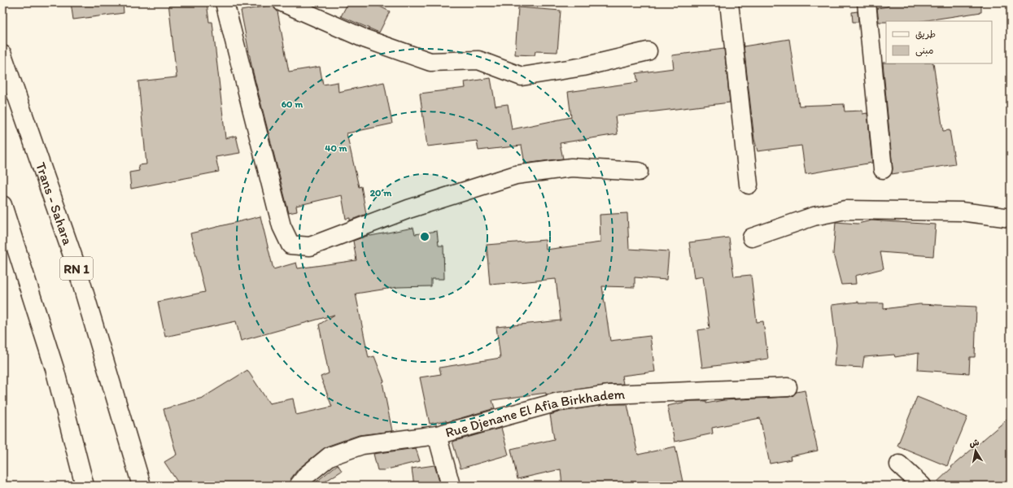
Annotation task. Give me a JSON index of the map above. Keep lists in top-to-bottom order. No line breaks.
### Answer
{"streets":{"main road":["Trans - Sahara","RN 1","Rue Djenane El Afia Birkhadem"]},"legend":["طريق","مبنى"],"north":"top","rings":["60 m","40 m","20 m"]}
